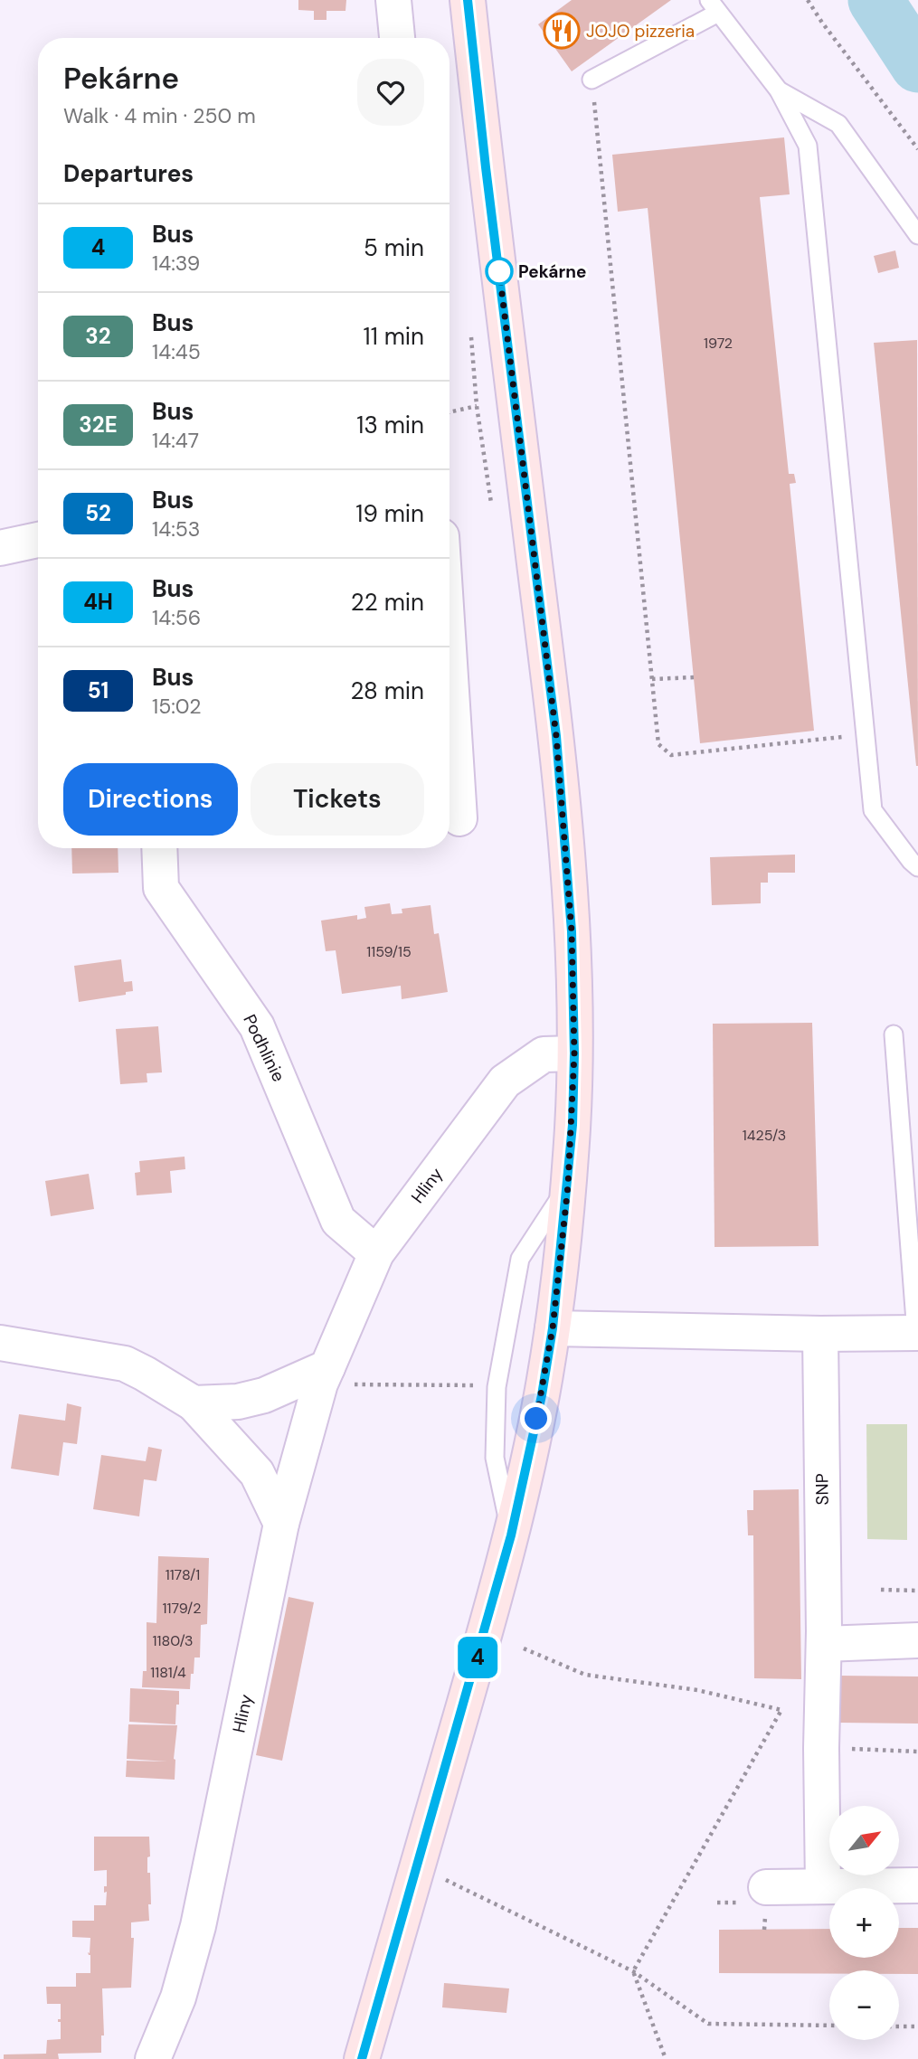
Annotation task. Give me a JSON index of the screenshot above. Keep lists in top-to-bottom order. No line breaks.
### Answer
{"streets":{"street":["Podhlinie","Hliny","SNP"]},"crossings":[["Podhlinie","Hliny"]],"places":{"restaurant":["JOJO pizzeria"],"other":["Pekárne"]},"lines":["bus line 4"],"house_numbers":["1972","1159/15","1425/3","1178/1","1179/2","1180/3","1181/4"],"north":"top right","page":{"on_map":"4","heading":[["Pekárne","Walk · 4 min · 250 m"],"Departures"],"list":[{"mark":"4","name":"Bus","note":"14:39","value":"5 min"},{"mark":"32","name":"Bus","note":"14:45","value":"11 min"},{"mark":"32E","name":"Bus","note":"14:47","value":"13 min"},{"mark":"52","name":"Bus","note":"14:53","value":"19 min"},{"mark":"4H","name":"Bus","note":"14:56","value":"22 min"},{"mark":"51","name":"Bus","note":"15:02","value":"28 min"}],"buttons":["Directions","Tickets"],"map_buttons":["+","−"]}}
